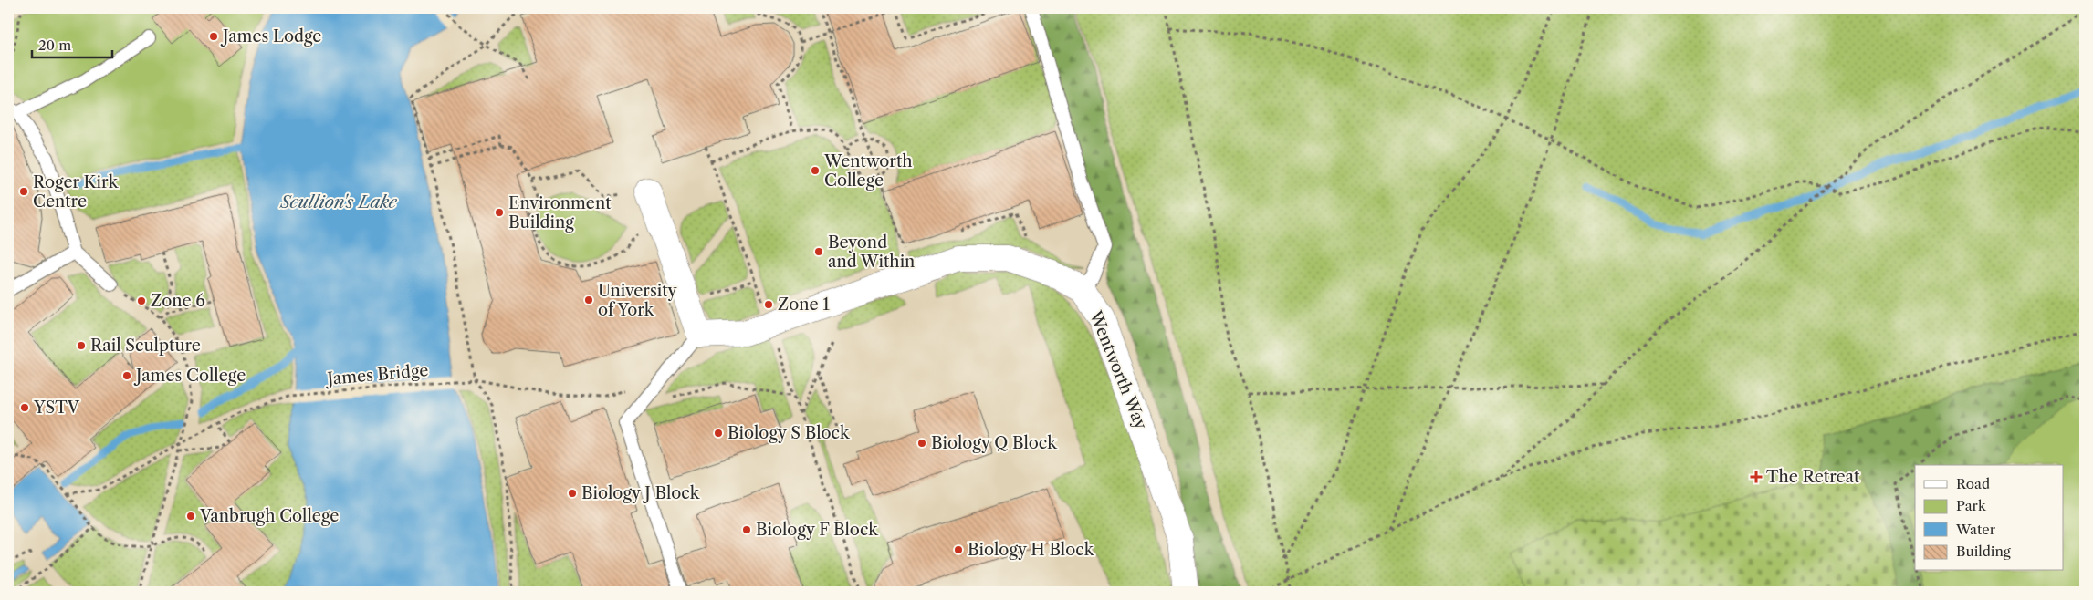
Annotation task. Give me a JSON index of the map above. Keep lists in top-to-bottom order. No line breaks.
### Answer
{"streets":{"street":["Wentworth Way"],"path":["James Bridge"]},"water":["Scullion's Lake"],"places":{"other":["James Lodge","Wentworth College","Roger Kirk Centre","Environment Building","Beyond and Within","University of York","Zone 6","Zone 1","Rail Sculpture","James College","YSTV","Biology S Block","Biology Q Block","Biology J Block","Vanbrugh College","Biology F Block","Biology H Block"],"health":["The Retreat"]},"legend":["Road","Park","Water","Building"],"scale_bar":"20 m"}
